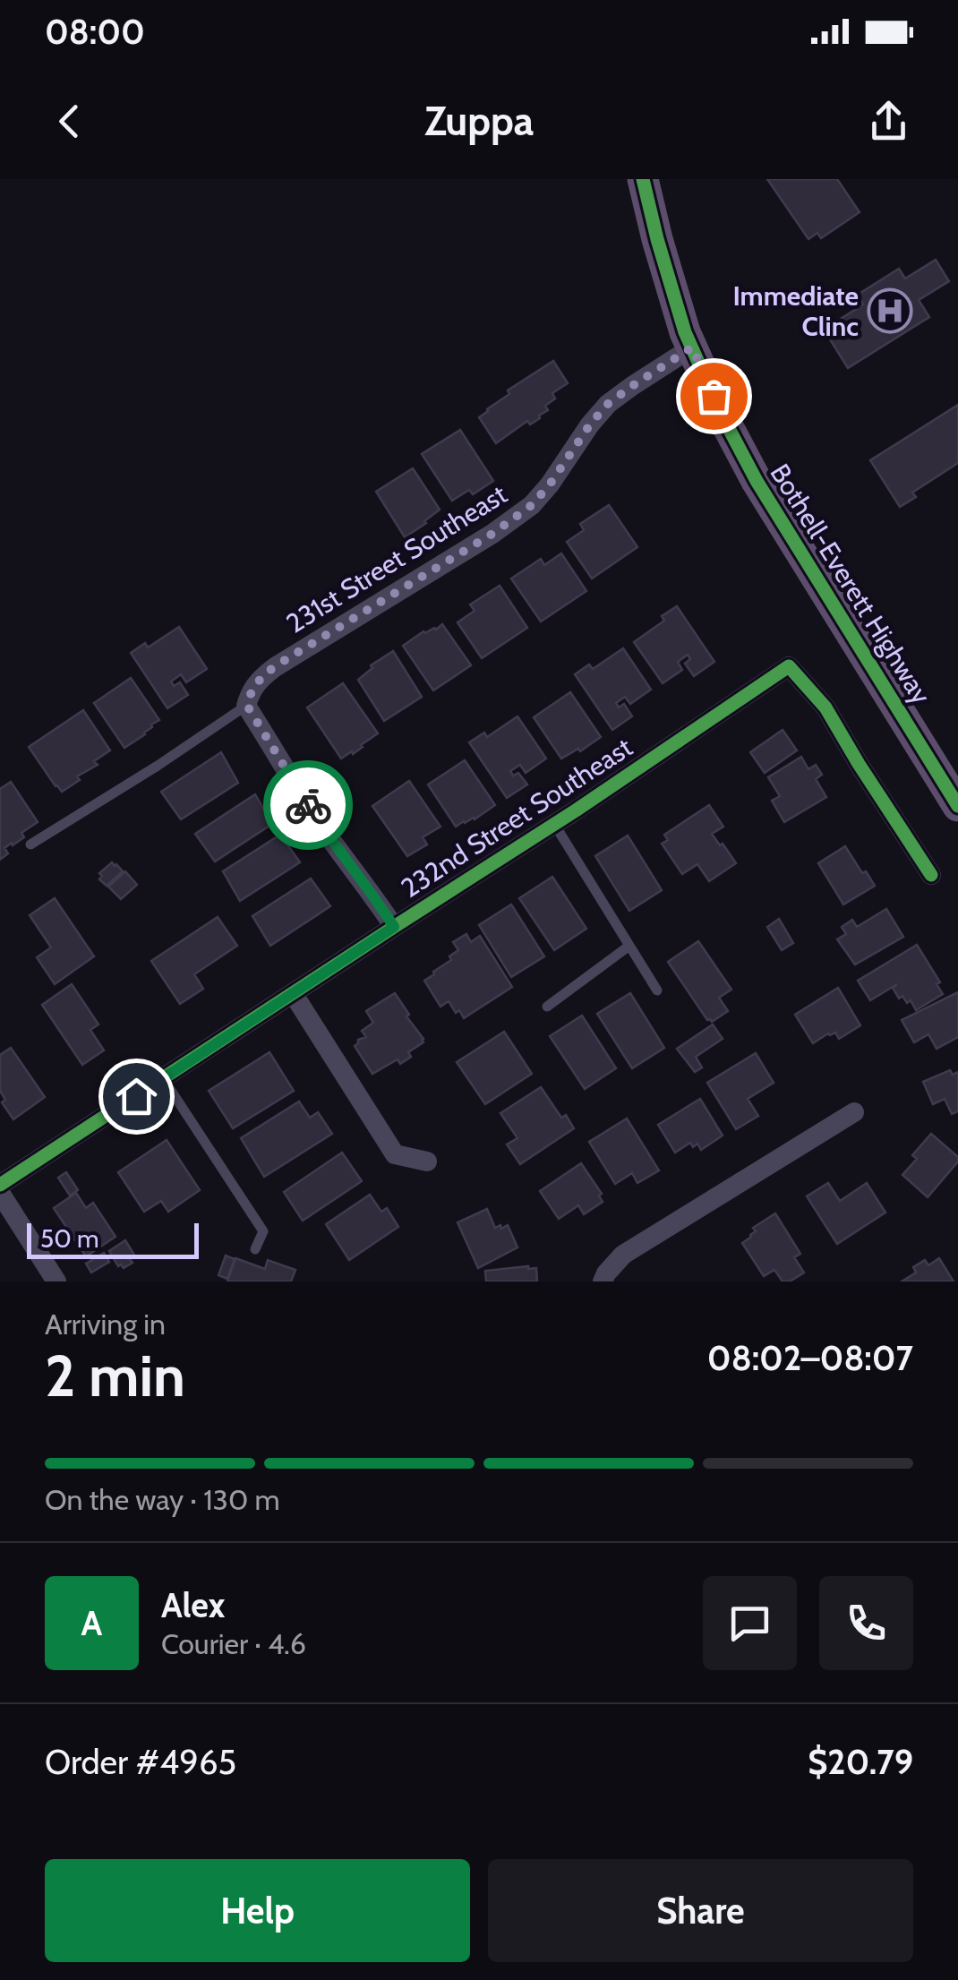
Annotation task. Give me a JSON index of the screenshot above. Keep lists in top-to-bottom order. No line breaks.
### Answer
{"streets":{"main road":["Bothell-Everett Highway"],"street":["231st Street Southeast","232nd Street Southeast"]},"crossings":[["231st Street Southeast","Bothell-Everett Highway"]],"places":{"hospital":["Immediate Clinc"]},"scale_bar":"50 m","page":{"status":"08:00","header":"Zuppa","scale":"50 m","heading":["2 min","Arriving in","08:02–08:07"],"panel":["Alex","Courier · 4.6","Order #4965","$20.79"],"bar":"On the way · 130 m","round":"A","buttons":["Help","Share"]}}
